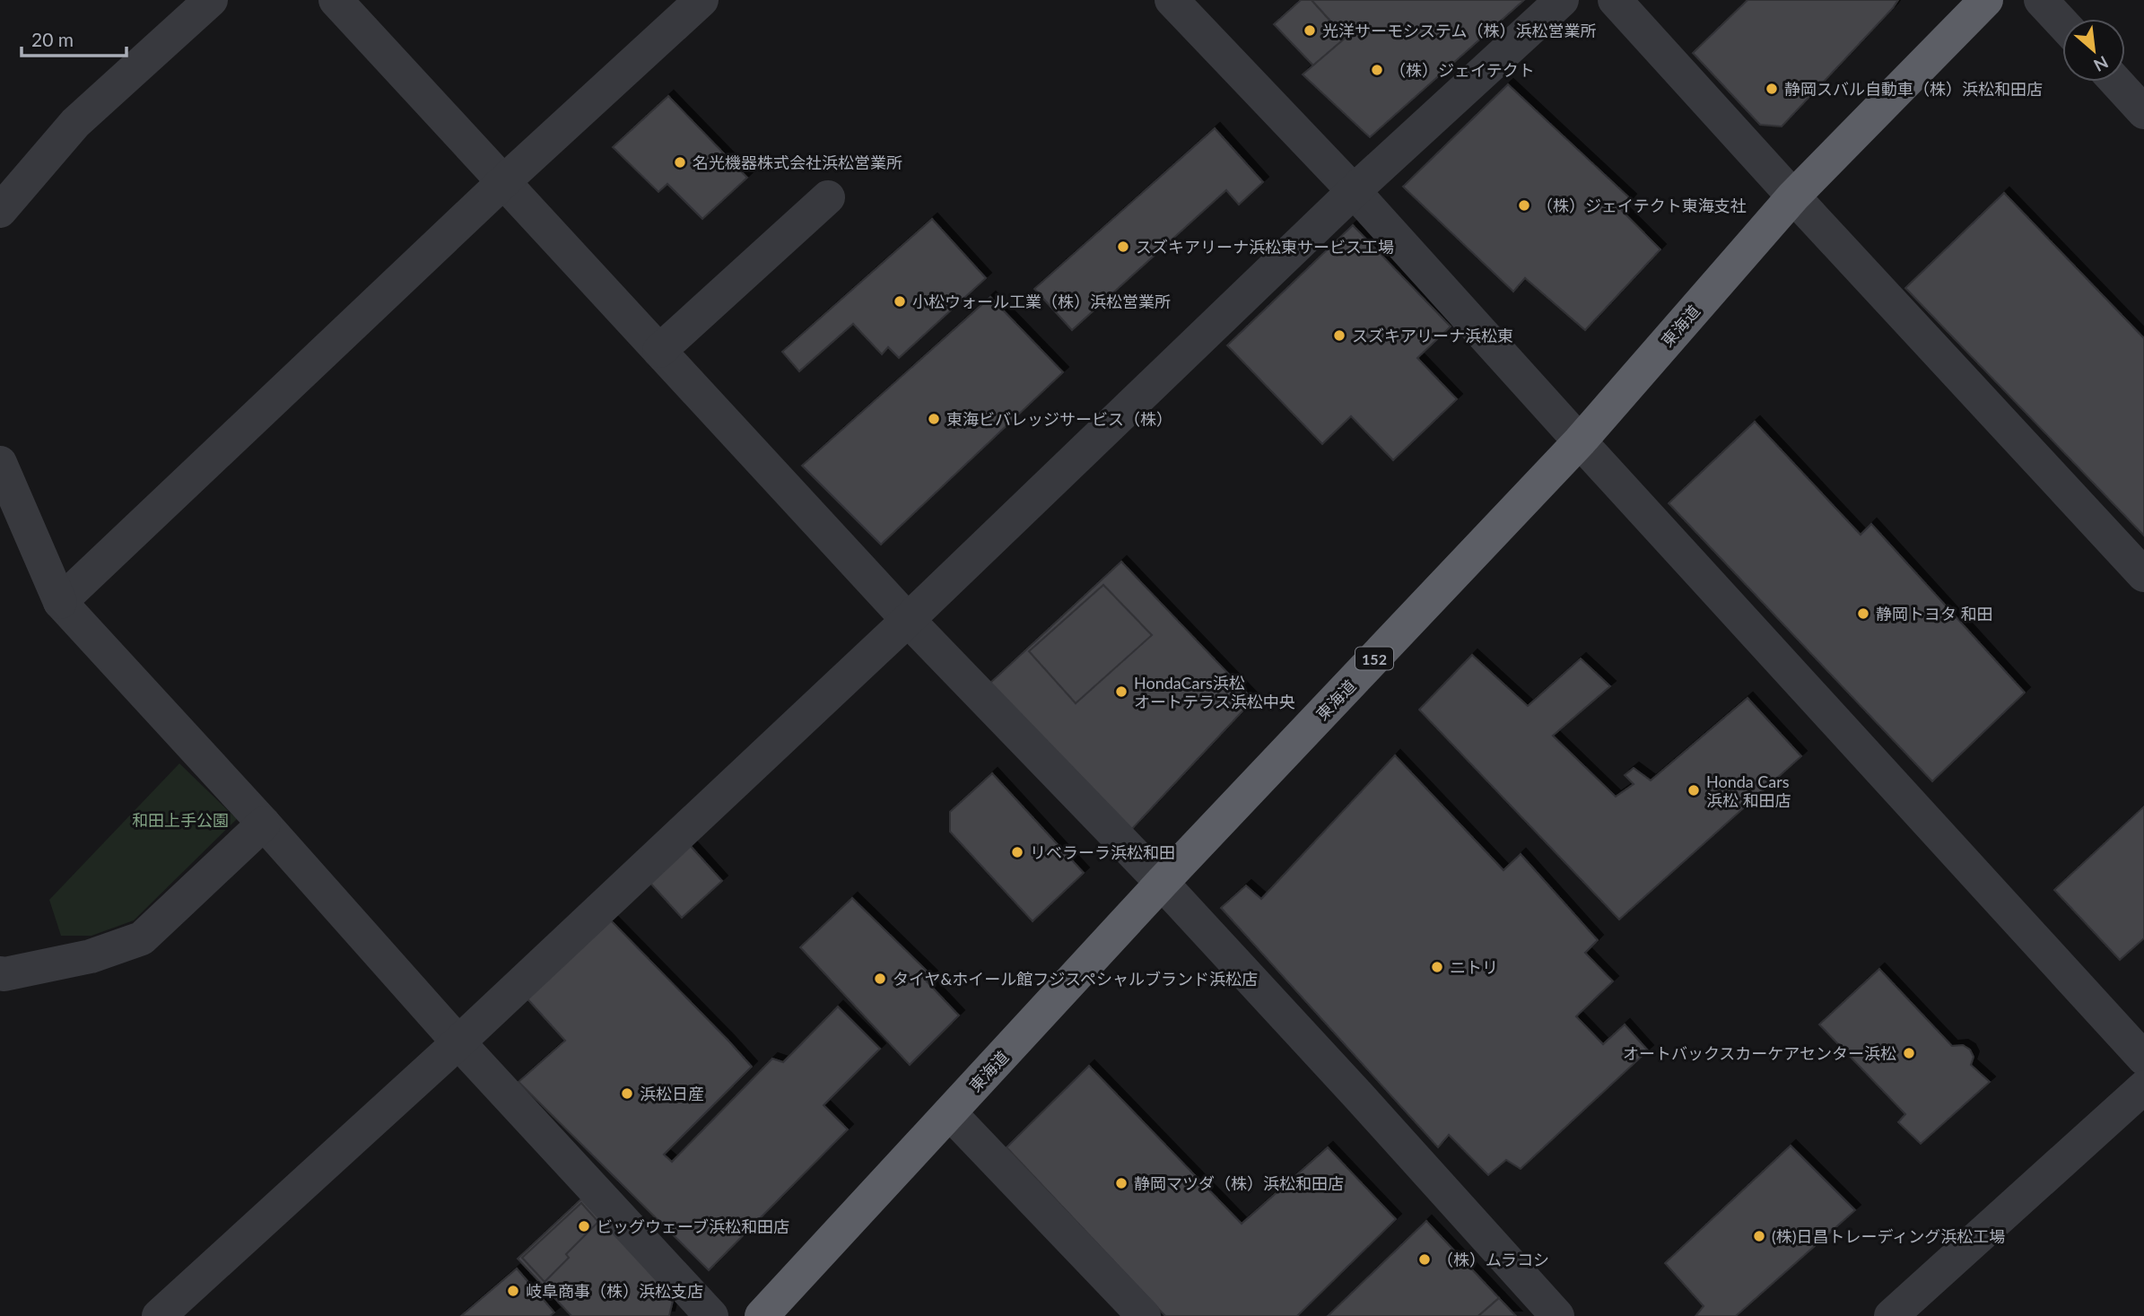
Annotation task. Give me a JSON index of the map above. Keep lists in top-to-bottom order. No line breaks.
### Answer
{"streets":{"highway":["東海道","152"]},"parks":["和田上手公園"],"places":["光洋サーモシステム（株）浜松営業所","（株）ジェイテクト","静岡スバル自動車（株）浜松和田店","名光機器株式会社浜松営業所","（株）ジェイテクト東海支社","スズキアリーナ浜松東サービス工場","小松ウォール工業（株）浜松営業所","スズキアリーナ浜松東","東海ビバレッジサービス（株）","静岡トヨタ 和田","HondaCars浜松 オートテラス浜松中央","Honda Cars 浜松 和田店","リベラーラ浜松和田","ニトリ","タイヤ&ホイール館フジスペシャルブランド浜松店","オートバックスカーケアセンター浜松","浜松日産","静岡マツダ（株）浜松和田店","ビッグウェーブ浜松和田店","(株)日昌トレーディング浜松工場","（株）ムラコシ","岐阜商事（株）浜松支店"],"scale_bar":"20 m","north":"bottom right"}
